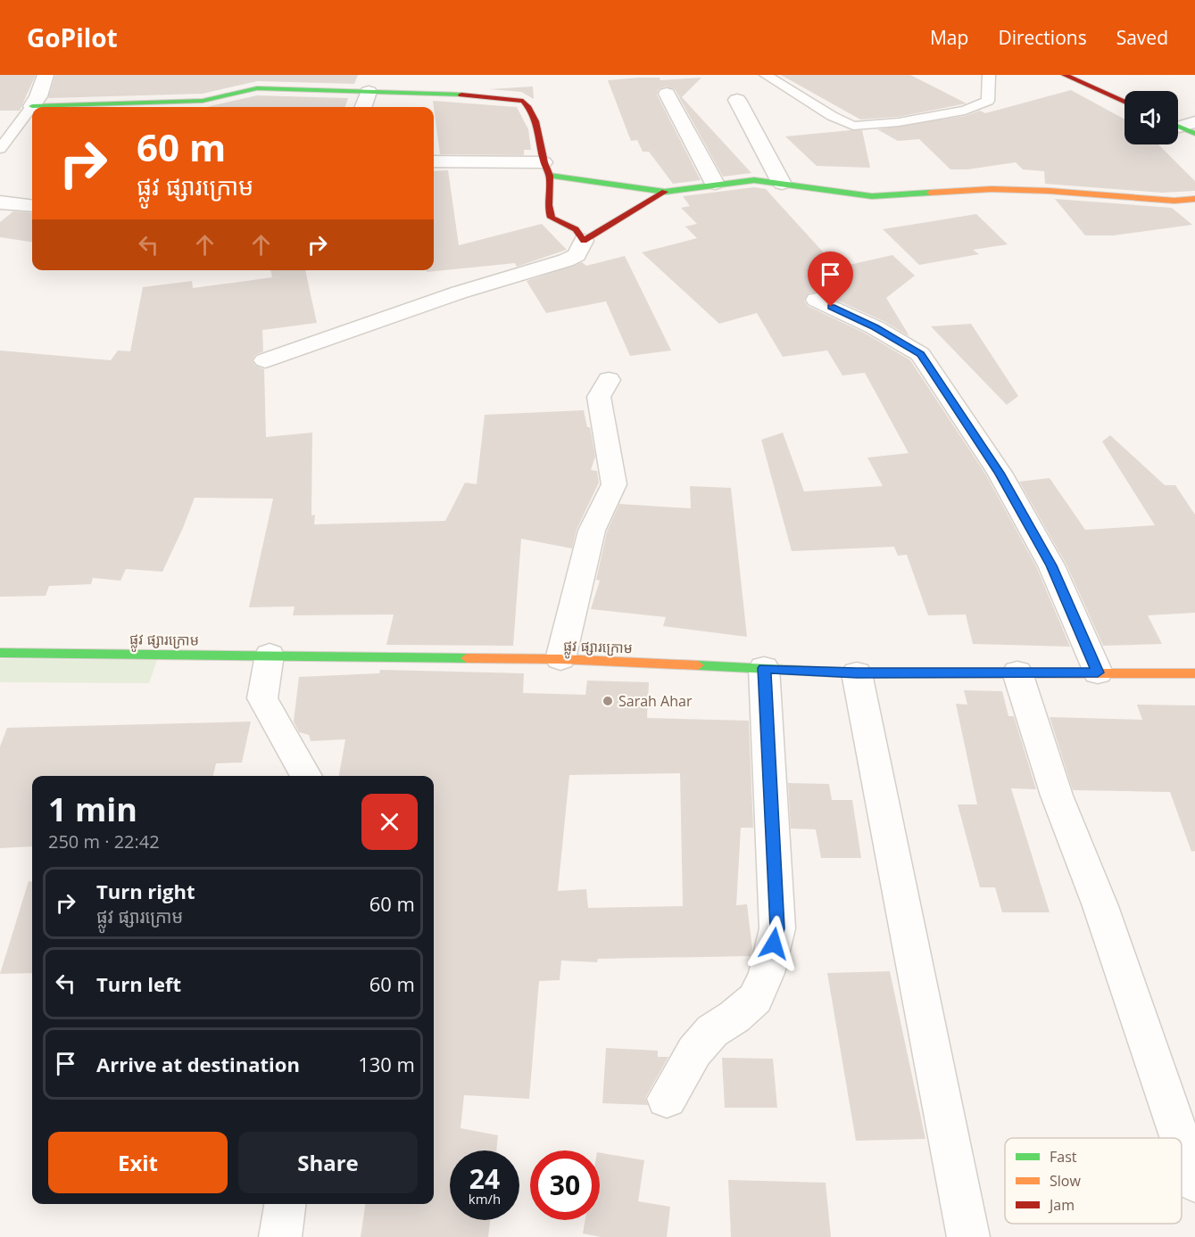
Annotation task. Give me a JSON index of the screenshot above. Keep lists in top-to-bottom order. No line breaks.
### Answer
{"streets":{"street":["ផ្លូវ ផ្សារក្រោម"]},"places":["Sarah Ahar"],"legend":["Fast","Slow","Jam"],"page":{"header":"GoPilot","nav":["Map","Directions","Saved"],"turn":["60 m","ផ្លូវ ផ្សារក្រោម"],"heading":["1 min","250 m · 22:42"],"list":[{"name":"Turn right","note":"ផ្លូវ ផ្សារក្រោម","value":"60 m"},{"name":"Turn left","value":"60 m"},{"name":"Arrive at destination","value":"130 m"}],"buttons":["Exit","Share"],"speed":"24 km/h","limit":"30"}}
